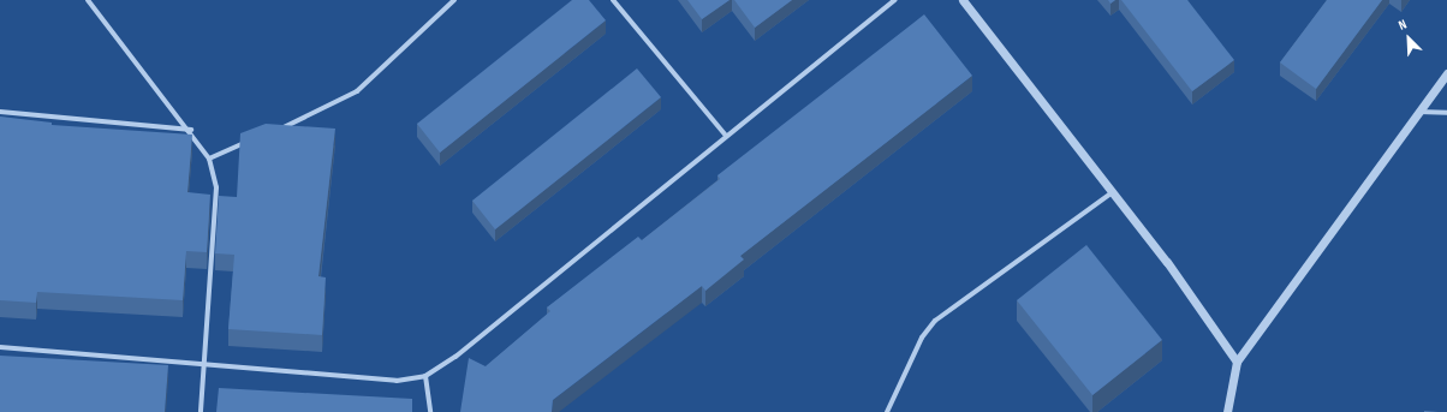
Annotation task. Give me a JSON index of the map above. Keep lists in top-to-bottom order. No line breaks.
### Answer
{"north":"top left"}
